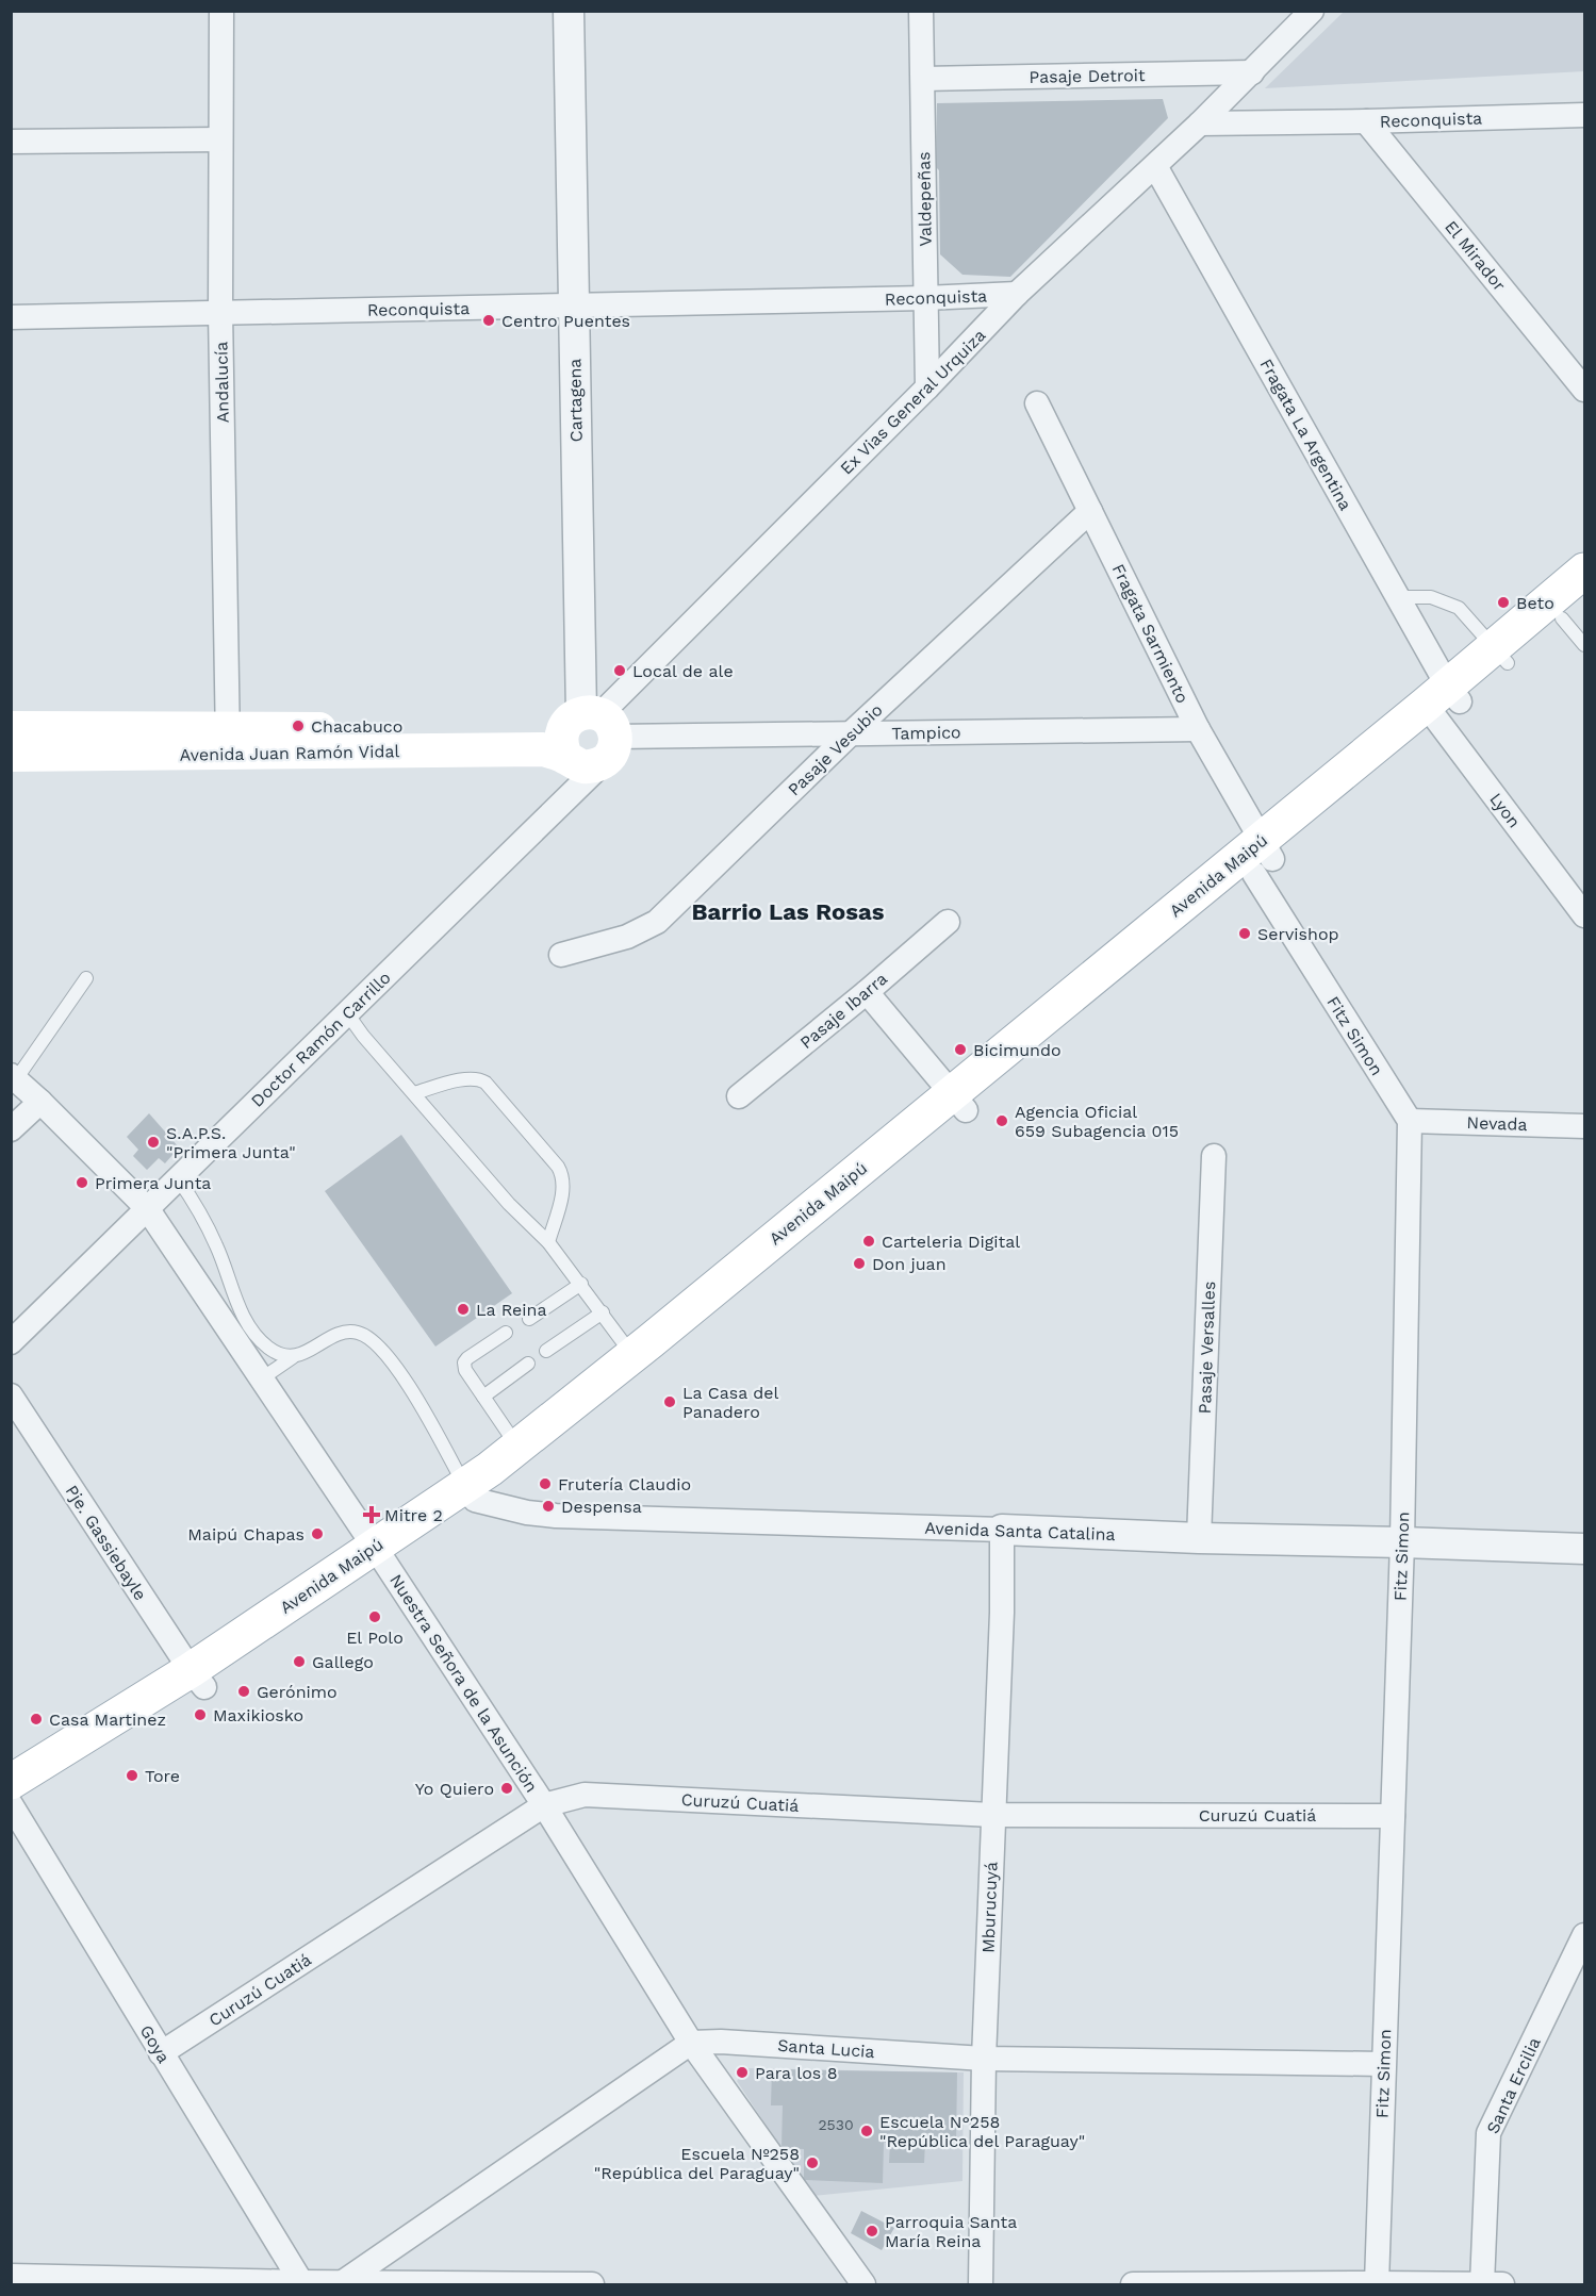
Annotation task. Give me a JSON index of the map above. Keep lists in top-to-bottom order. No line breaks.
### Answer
{"streets":{"main road":["Avenida Juan Ramón Vidal","Avenida Maipú"],"street":["Pasaje Detroit","Reconquista","Valdepeñas","El Mirador","Andalucía","Cartagena","Ex Vias General Urquiza","Fragata La Argentina","Fragata Sarmiento","Tampico","Pasaje Vesubio","Lyon","Pasaje Ibarra","Fitz Simon","Doctor Ramón Carrillo","Nevada","Pasaje Versalles","Avenida Santa Catalina","Pje. Gassiebayle","Nuestra Señora de la Asunción","Curuzú Cuatiá","Mburucuyá","Goya","Santa Lucia","Santa Ercilia"]},"crossings":[["Pasaje Detroit","Valdepeñas"],["Pasaje Detroit","Ex Vias General Urquiza"],["Reconquista","Valdepeñas"],["Reconquista","El Mirador"],["Reconquista","Andalucía"],["Reconquista","Cartagena"],["Reconquista","Ex Vias General Urquiza"],["Valdepeñas","Ex Vias General Urquiza"],["Andalucía","Avenida Juan Ramón Vidal"],["Cartagena","Ex Vias General Urquiza"],["Cartagena","Tampico"],["Cartagena","Avenida Juan Ramón Vidal"],["Cartagena","Doctor Ramón Carrillo"],["Ex Vias General Urquiza","Fragata La Argentina"],["Ex Vias General Urquiza","Tampico"],["Ex Vias General Urquiza","Avenida Juan Ramón Vidal"],["Ex Vias General Urquiza","Doctor Ramón Carrillo"],["Fragata La Argentina","Lyon"],["Fragata La Argentina","Avenida Maipú"],["Fragata Sarmiento","Tampico"],["Fragata Sarmiento","Pasaje Vesubio"],["Fragata Sarmiento","Avenida Maipú"],["Fragata Sarmiento","Fitz Simon"],["Tampico","Pasaje Vesubio"],["Tampico","Avenida Juan Ramón Vidal"],["Tampico","Doctor Ramón Carrillo"],["Avenida Juan Ramón Vidal","Doctor Ramón Carrillo"],["Lyon","Avenida Maipú"],["Avenida Maipú","Fitz Simon"],["Avenida Maipú","Avenida Santa Catalina"],["Avenida Maipú","Pje. Gassiebayle"],["Avenida Maipú","Nuestra Señora de la Asunción"],["Avenida Maipú","Goya"],["Fitz Simon","Nevada"],["Fitz Simon","Avenida Santa Catalina"],["Fitz Simon","Curuzú Cuatiá"],["Fitz Simon","Santa Lucia"],["Doctor Ramón Carrillo","Nuestra Señora de la Asunción"],["Pasaje Versalles","Avenida Santa Catalina"],["Avenida Santa Catalina","Mburucuyá"],["Nuestra Señora de la Asunción","Curuzú Cuatiá"],["Nuestra Señora de la Asunción","Santa Lucia"],["Curuzú Cuatiá","Mburucuyá"],["Curuzú Cuatiá","Goya"],["Mburucuyá","Santa Lucia"]],"districts":["Barrio Las Rosas"],"places":{"other":["Centro Puentes","Beto","Local de ale","Chacabuco","Servishop","Bicimundo","Agencia Oficial 659 Subagencia 015","S.A.P.S. \"Primera Junta\"","Primera Junta","Carteleria Digital","Don juan","La Reina","La Casa del Panadero","Frutería Claudio","Despensa","Maipú Chapas","El Polo","Gallego","Gerónimo","Maxikiosko","Casa Martinez","Tore","Yo Quiero","Para los 8","Escuela N°258 \"República del Paraguay\"","Escuela Nº258 \"República del Paraguay\"","Parroquia Santa María Reina"],"health":["Mitre 2"]},"house_numbers":["2530"]}
